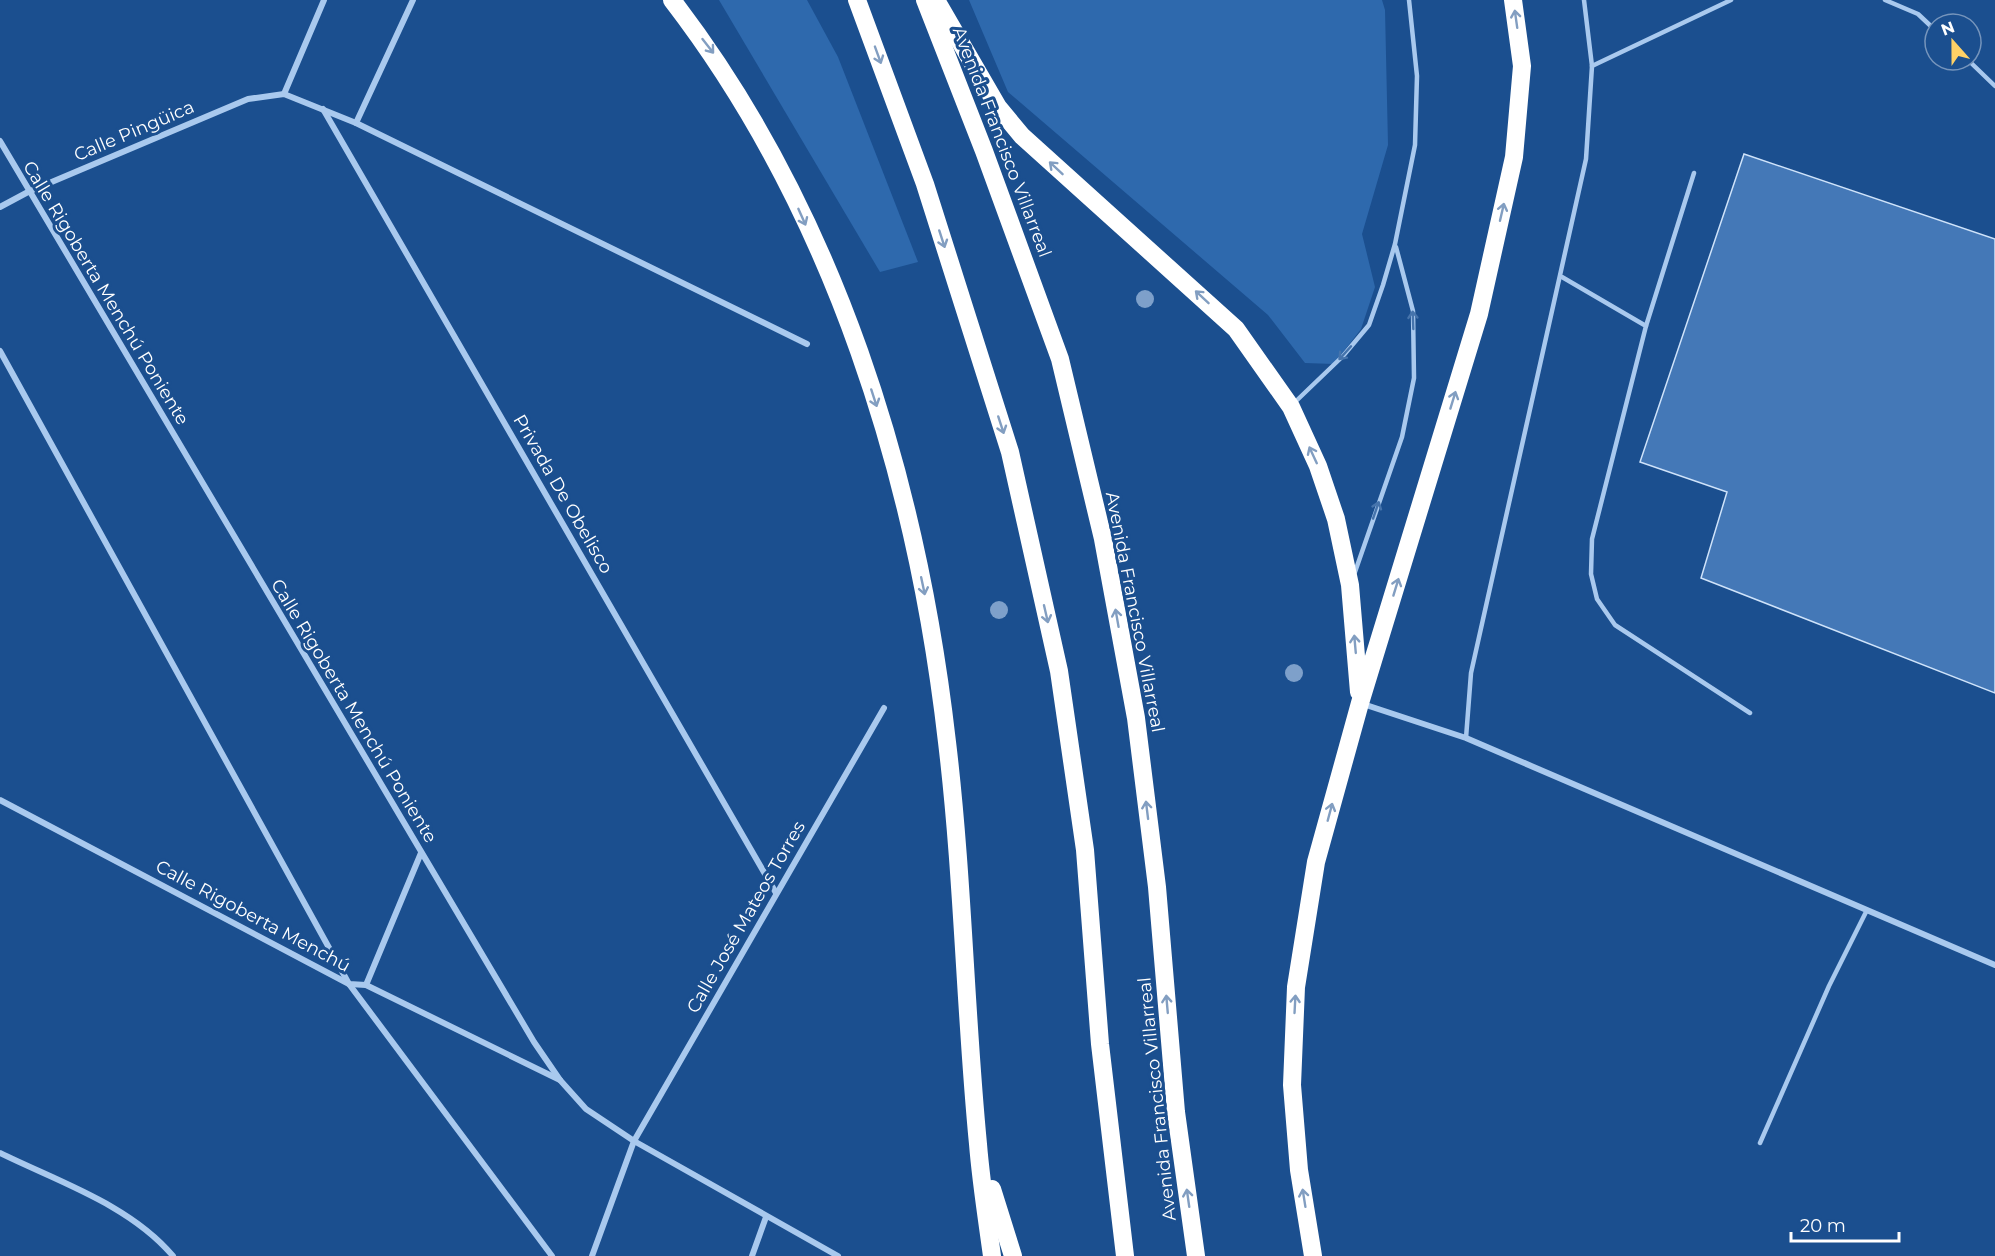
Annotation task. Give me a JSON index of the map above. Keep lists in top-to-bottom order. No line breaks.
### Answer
{"streets":{"highway":["Avenida Francisco Villarreal"],"street":["Calle Pingüica","Calle Rigoberta Menchú Poniente","Privada De Obelisco","Calle Rigoberta Menchú","Calle José Mateos Torres"]},"crossings":[["Calle Pingüica","Calle Rigoberta Menchú Poniente"],["Calle Pingüica","Privada De Obelisco"],["Calle Rigoberta Menchú Poniente","Calle Rigoberta Menchú"],["Calle Rigoberta Menchú Poniente","Calle José Mateos Torres"],["Privada De Obelisco","Calle José Mateos Torres"]],"scale_bar":"20 m","north":"top"}
